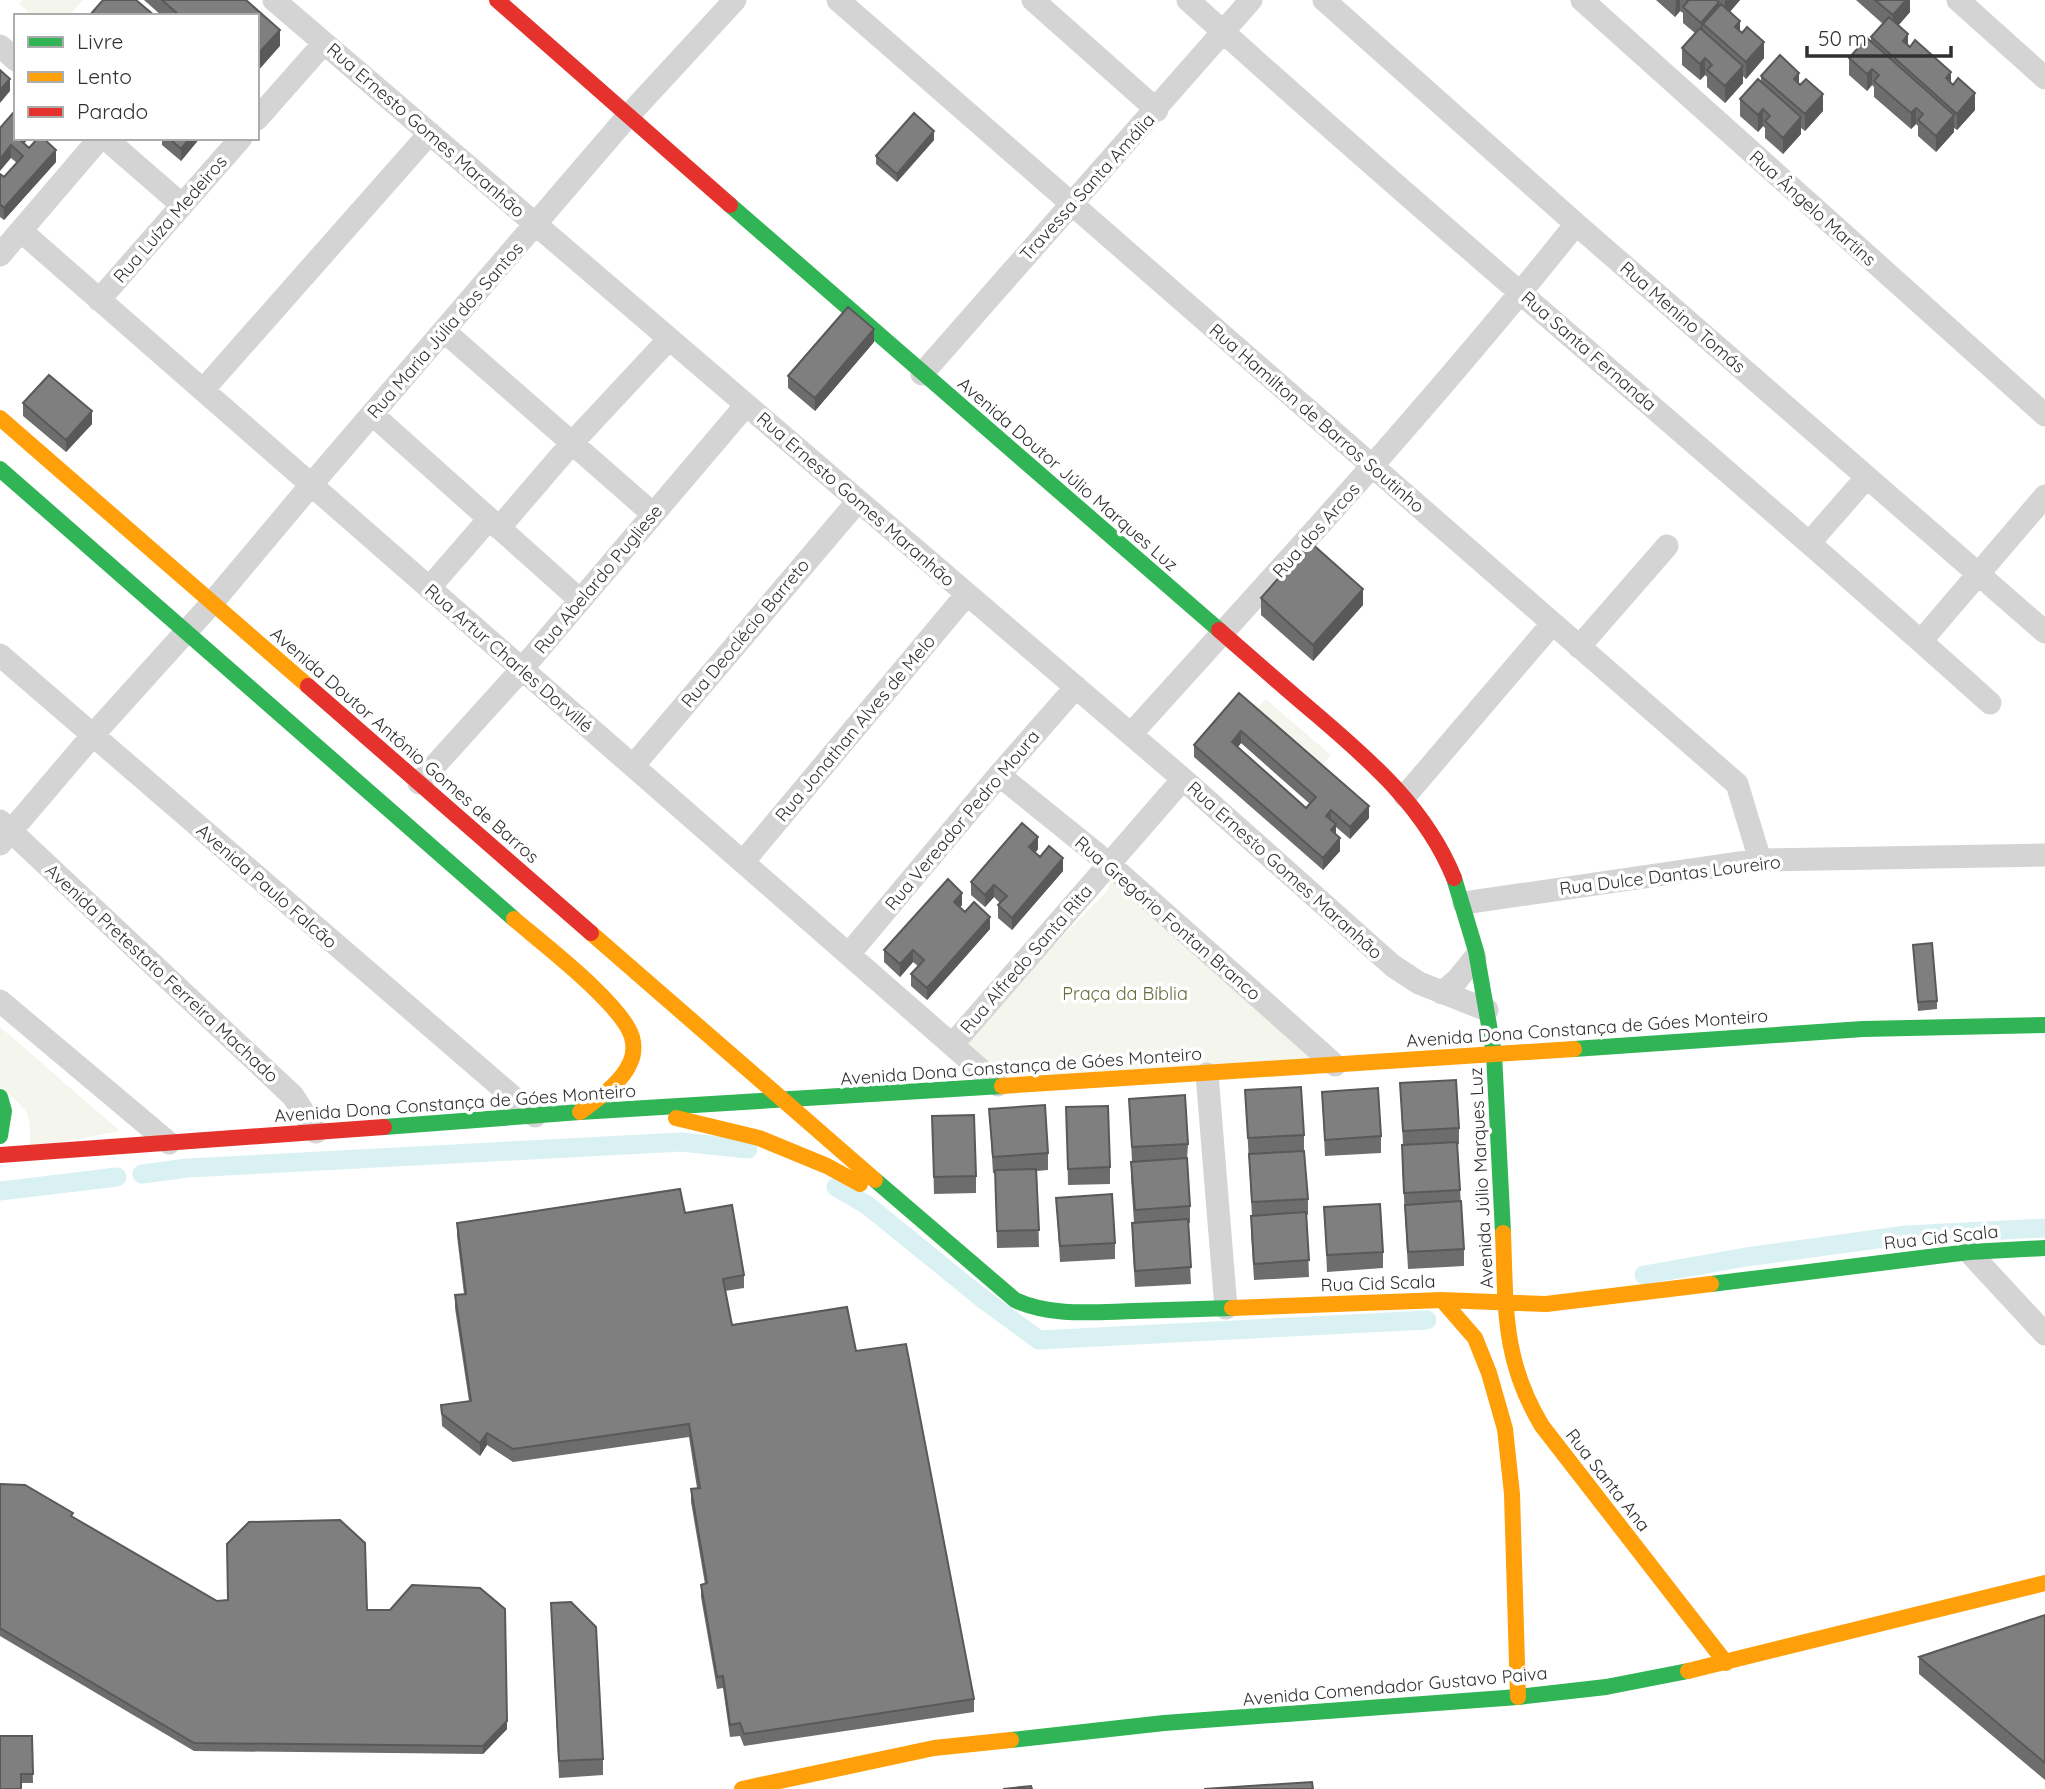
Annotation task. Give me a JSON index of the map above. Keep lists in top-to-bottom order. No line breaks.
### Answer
{"streets":{"main road":["Avenida Doutor Júlio Marques Luz","Avenida Doutor Antônio Gomes de Barros","Avenida Dona Constança de Góes Monteiro","Avenida Júlio Marques Luz","Rua Cid Scala","Rua Santa Ana","Avenida Comendador Gustavo Paiva"],"street":["Rua Ernesto Gomes Maranhão","Travessa Santa Amália","Rua Ângelo Martins","Rua Luíza Medeiros","Rua Menino Tomás","Rua Maria Júlia dos Santos","Rua Santa Fernanda","Rua Hamilton de Barros Soutinho","Rua dos Arcos","Rua Abelardo Pugliese","Rua Deoclécio Barreto","Rua Artur Charles Dorvillé","Rua Jonathan Alves de Melo","Rua Vereador Pedro Moura","Rua Dulce Dantas Loureiro","Avenida Paulo Falcão","Rua Gregório Fontan Branco","Rua Alfredo Santa Rita","Avenida Pretestato Ferreira Machado"]},"crossings":[["Rua Ernesto Gomes Maranhão","Rua Maria Júlia dos Santos"],["Rua Ernesto Gomes Maranhão","Avenida Doutor Júlio Marques Luz"],["Rua Ernesto Gomes Maranhão","Rua dos Arcos"],["Rua Ernesto Gomes Maranhão","Rua Abelardo Pugliese"],["Rua Ernesto Gomes Maranhão","Rua Deoclécio Barreto"],["Rua Ernesto Gomes Maranhão","Rua Jonathan Alves de Melo"],["Rua Ernesto Gomes Maranhão","Rua Vereador Pedro Moura"],["Rua Ernesto Gomes Maranhão","Rua Alfredo Santa Rita"],["Travessa Santa Amália","Rua Santa Fernanda"],["Travessa Santa Amália","Rua Hamilton de Barros Soutinho"],["Travessa Santa Amália","Avenida Doutor Júlio Marques Luz"],["Rua Luíza Medeiros","Rua Artur Charles Dorvillé"],["Rua Menino Tomás","Rua dos Arcos"],["Rua Maria Júlia dos Santos","Avenida Doutor Júlio Marques Luz"],["Rua Maria Júlia dos Santos","Rua Artur Charles Dorvillé"],["Rua Maria Júlia dos Santos","Avenida Doutor Antônio Gomes de Barros"],["Rua Santa Fernanda","Rua dos Arcos"],["Rua Hamilton de Barros Soutinho","Rua dos Arcos"],["Rua Hamilton de Barros Soutinho","Rua Dulce Dantas Loureiro"],["Avenida Doutor Júlio Marques Luz","Rua dos Arcos"],["Avenida Doutor Júlio Marques Luz","Rua Dulce Dantas Loureiro"],["Avenida Doutor Júlio Marques Luz","Avenida Dona Constança de Góes Monteiro"],["Avenida Doutor Júlio Marques Luz","Avenida Júlio Marques Luz"],["Rua Abelardo Pugliese","Rua Artur Charles Dorvillé"],["Rua Abelardo Pugliese","Avenida Doutor Antônio Gomes de Barros"],["Rua Deoclécio Barreto","Rua Artur Charles Dorvillé"],["Rua Artur Charles Dorvillé","Rua Jonathan Alves de Melo"],["Rua Artur Charles Dorvillé","Rua Vereador Pedro Moura"],["Rua Artur Charles Dorvillé","Rua Alfredo Santa Rita"],["Rua Artur Charles Dorvillé","Avenida Dona Constança de Góes Monteiro"],["Avenida Doutor Antônio Gomes de Barros","Avenida Dona Constança de Góes Monteiro"],["Avenida Doutor Antônio Gomes de Barros","Rua Cid Scala"],["Rua Vereador Pedro Moura","Rua Gregório Fontan Branco"],["Avenida Paulo Falcão","Avenida Dona Constança de Góes Monteiro"],["Rua Gregório Fontan Branco","Rua Alfredo Santa Rita"],["Rua Gregório Fontan Branco","Avenida Dona Constança de Góes Monteiro"],["Avenida Pretestato Ferreira Machado","Avenida Dona Constança de Góes Monteiro"],["Avenida Dona Constança de Góes Monteiro","Avenida Júlio Marques Luz"],["Avenida Dona Constança de Góes Monteiro","Rua Cid Scala"],["Avenida Júlio Marques Luz","Rua Cid Scala"],["Avenida Júlio Marques Luz","Rua Santa Ana"],["Rua Cid Scala","Rua Santa Ana"],["Rua Santa Ana","Avenida Comendador Gustavo Paiva"]],"parks":["Praça da Bíblia"],"legend":["Livre","Lento","Parado"],"scale_bar":"50 m"}
